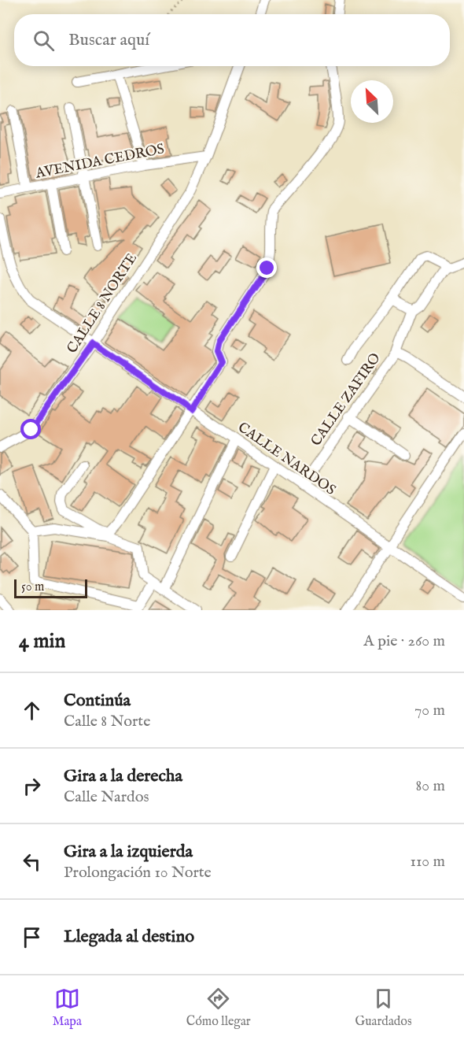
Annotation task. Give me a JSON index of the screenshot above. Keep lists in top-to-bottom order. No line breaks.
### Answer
{"streets":{"street":["AVENIDA CEDROS","CALLE 8 NORTE","CALLE ZAFIRO","CALLE NARDOS"]},"crossings":[["AVENIDA CEDROS","CALLE 8 NORTE"],["CALLE 8 NORTE","CALLE NARDOS"],["CALLE ZAFIRO","CALLE NARDOS"]],"scale_bar":"50 m","north":"top left","page":{"search":"Buscar aquí","scale":"50 m","heading":["4 min","A pie · 260 m"],"list":[["Continúa","Calle 8 Norte","70 m"],["Gira a la derecha","Calle Nardos","80 m"],["Gira a la izquierda","Prolongación 10 Norte","110 m"],"Llegada al destino"],"nav":["Mapa","Cómo llegar","Guardados"]}}
